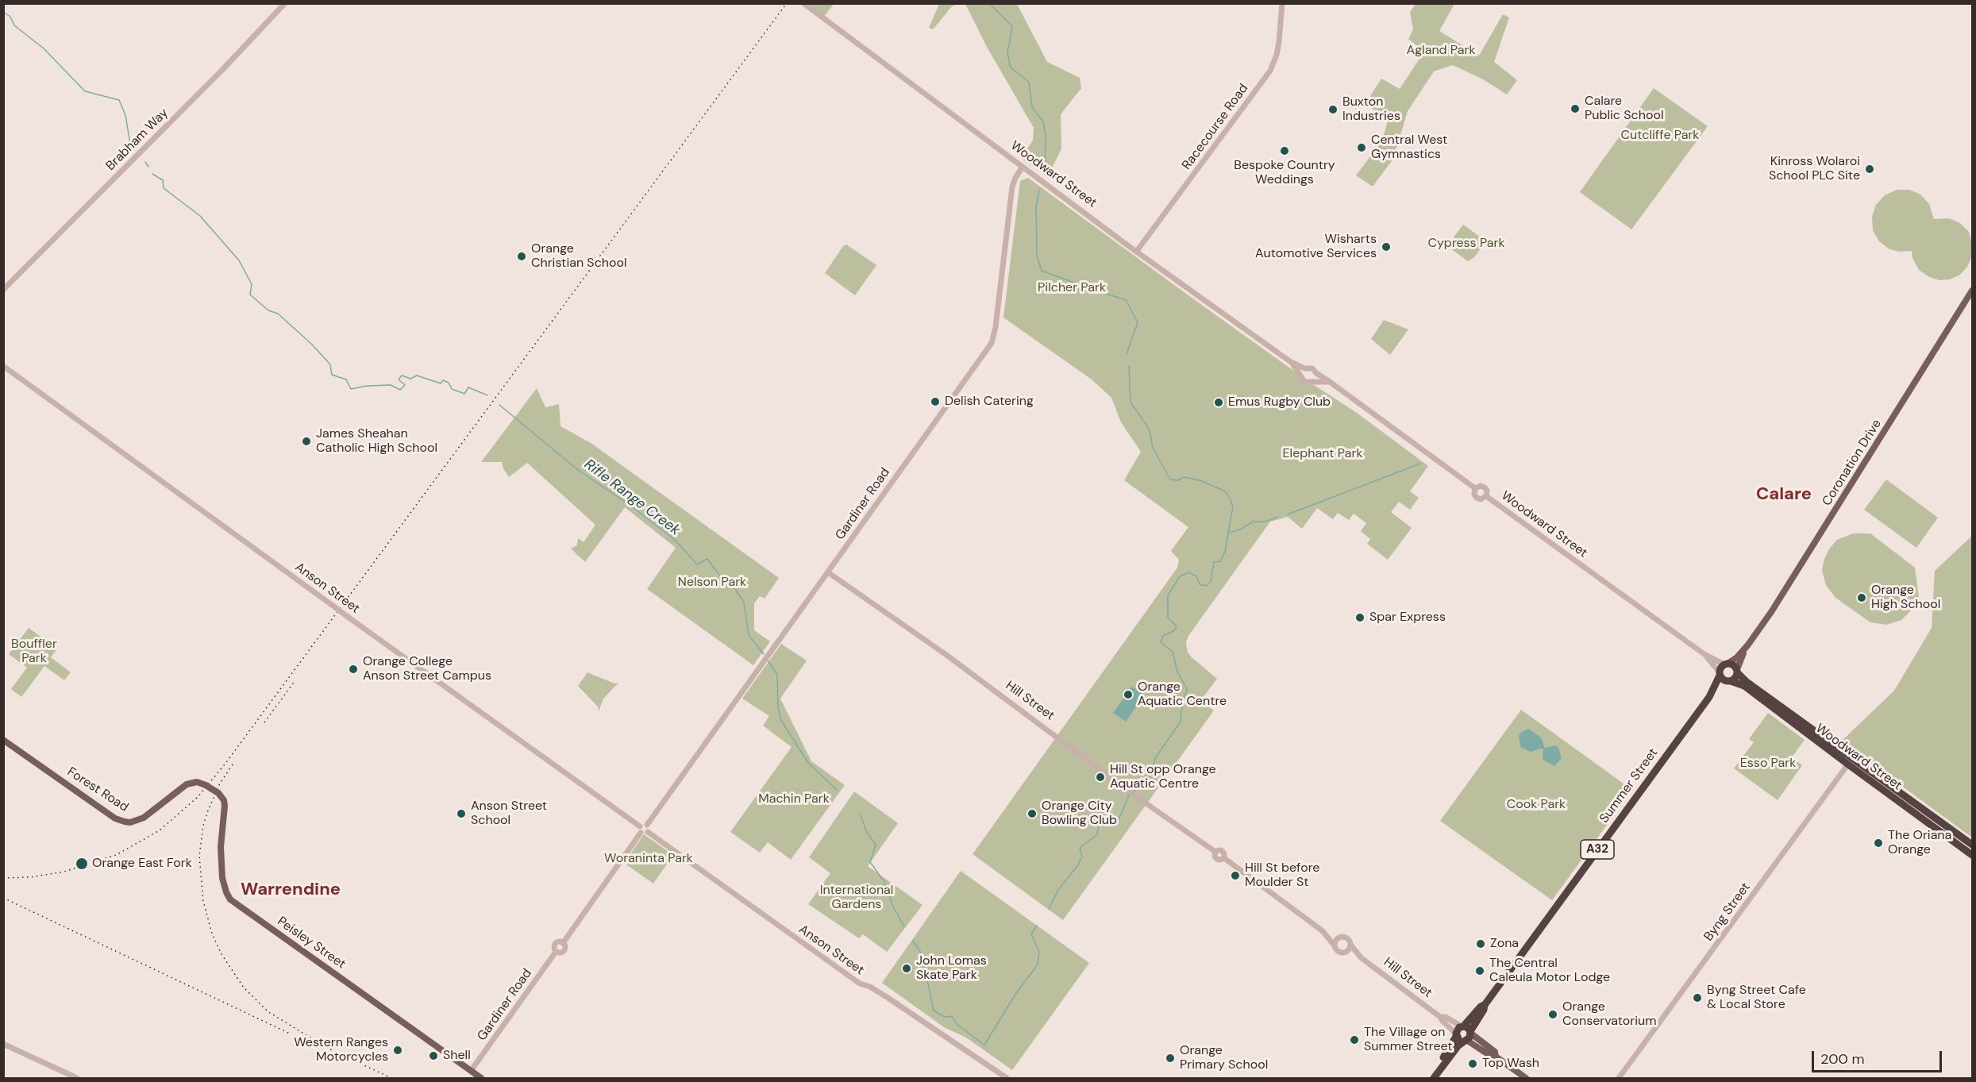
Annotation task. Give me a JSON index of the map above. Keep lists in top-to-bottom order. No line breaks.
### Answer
{"streets":{"highway":["Woodward Street","Summer Street","A32"],"main road":["Coronation Drive","Forest Road","Peisley Street"],"street":["Racecourse Road","Brabham Way","Gardiner Road","Anson Street","Hill Street","Byng Street"]},"crossings":[["Racecourse Road","Woodward Street"],["Woodward Street","Coronation Drive"],["Woodward Street","Gardiner Road"],["Woodward Street","Summer Street"],["Woodward Street","A32"],["Woodward Street","Byng Street"],["Coronation Drive","Summer Street"],["Coronation Drive","A32"],["Gardiner Road","Anson Street"],["Gardiner Road","Hill Street"],["Gardiner Road","Peisley Street"],["Hill Street","Summer Street"],["Hill Street","A32"],["Summer Street","A32"],["Forest Road","Peisley Street"]],"districts":["Calare","Warrendine"],"water":["Rifle Range Creek"],"parks":["Agland Park","Cutcliffe Park","Cypress Park","Pilcher Park","Elephant Park","Nelson Park","Bouffler Park","Esso Park","Machin Park","Cook Park","Woraninta Park","International Gardens"],"places":["Calare Public School","Buxton Industries","Central West Gymnastics","Bespoke Country Weddings","Kinross Wolaroi School PLC Site","Wisharts Automotive Services","Orange Christian School","Delish Catering","Emus Rugby Club","James Sheahan Catholic High School","Orange High School","Spar Express","Orange College Anson Street Campus","Orange Aquatic Centre","Hill St opp Orange Aquatic Centre","Anson Street School","Orange City Bowling Club","The Oriana Orange","Orange East Fork","Hill St before Moulder St","Zona","John Lomas Skate Park","The Central Caleula Motor Lodge","Byng Street Cafe & Local Store","Orange Conservatorium","The Village on Summer Street","Western Ranges Motorcycles","Shell","Orange Primary School","Top Wash"],"scale_bar":"200 m"}
